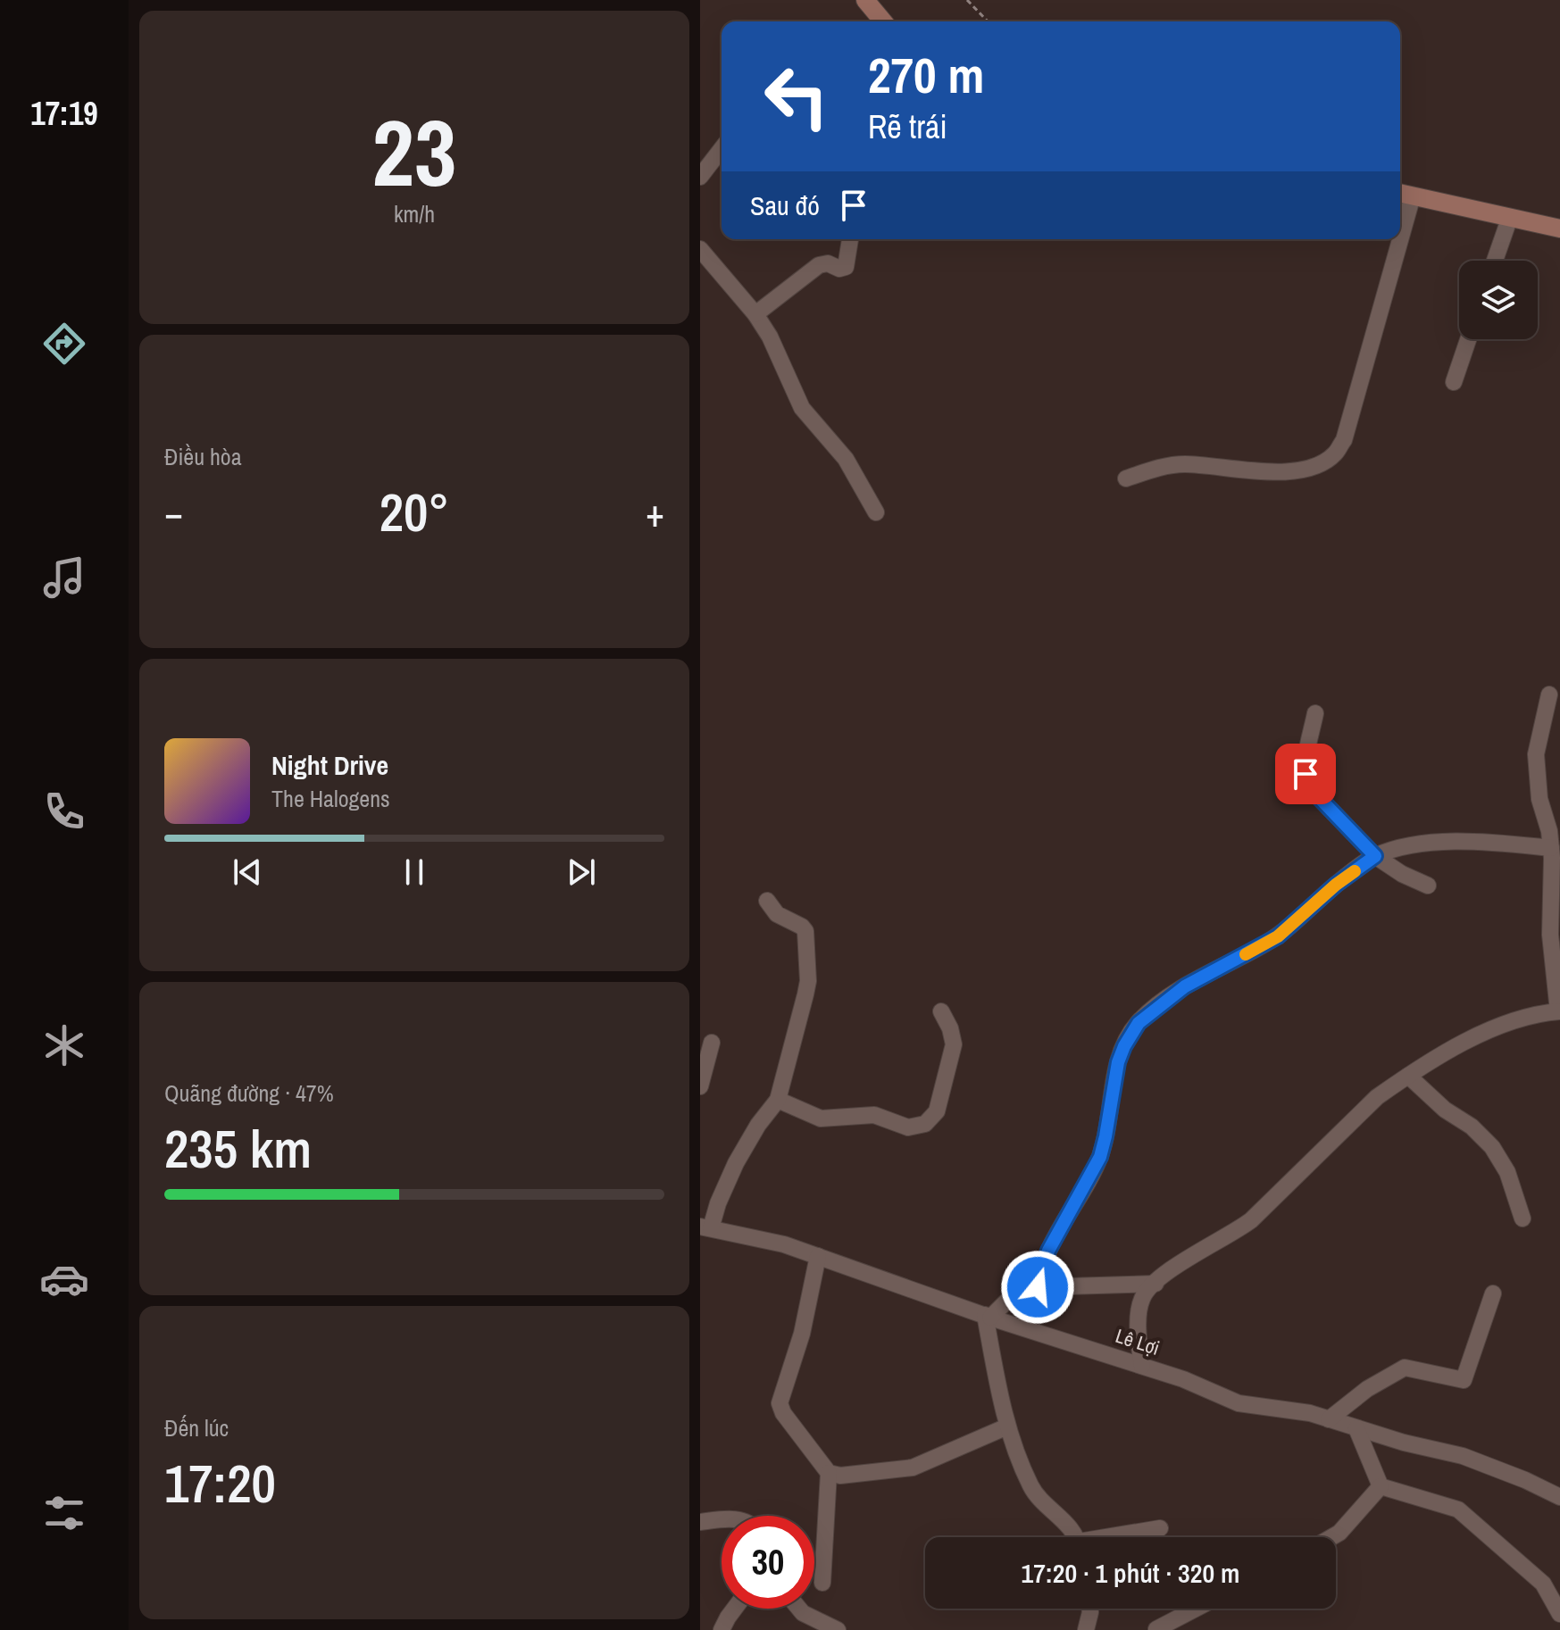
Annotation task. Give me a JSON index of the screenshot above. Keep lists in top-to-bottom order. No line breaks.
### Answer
{"streets":{"street":["Lê Lợi"]},"page":{"tabs":"17:19","tile":[["23","km/h"],"Điều hòa",["Quãng đường · 47%","235 km"],["Đến lúc","17:20"]],"turn":["270 m","Rẽ trái"],"then":"Sau đó","heat":["−","20°","+"],"song":["Night Drive","The Halogens"],"limit":"30","trip":"17:20 · 1 phút · 320 m"}}
